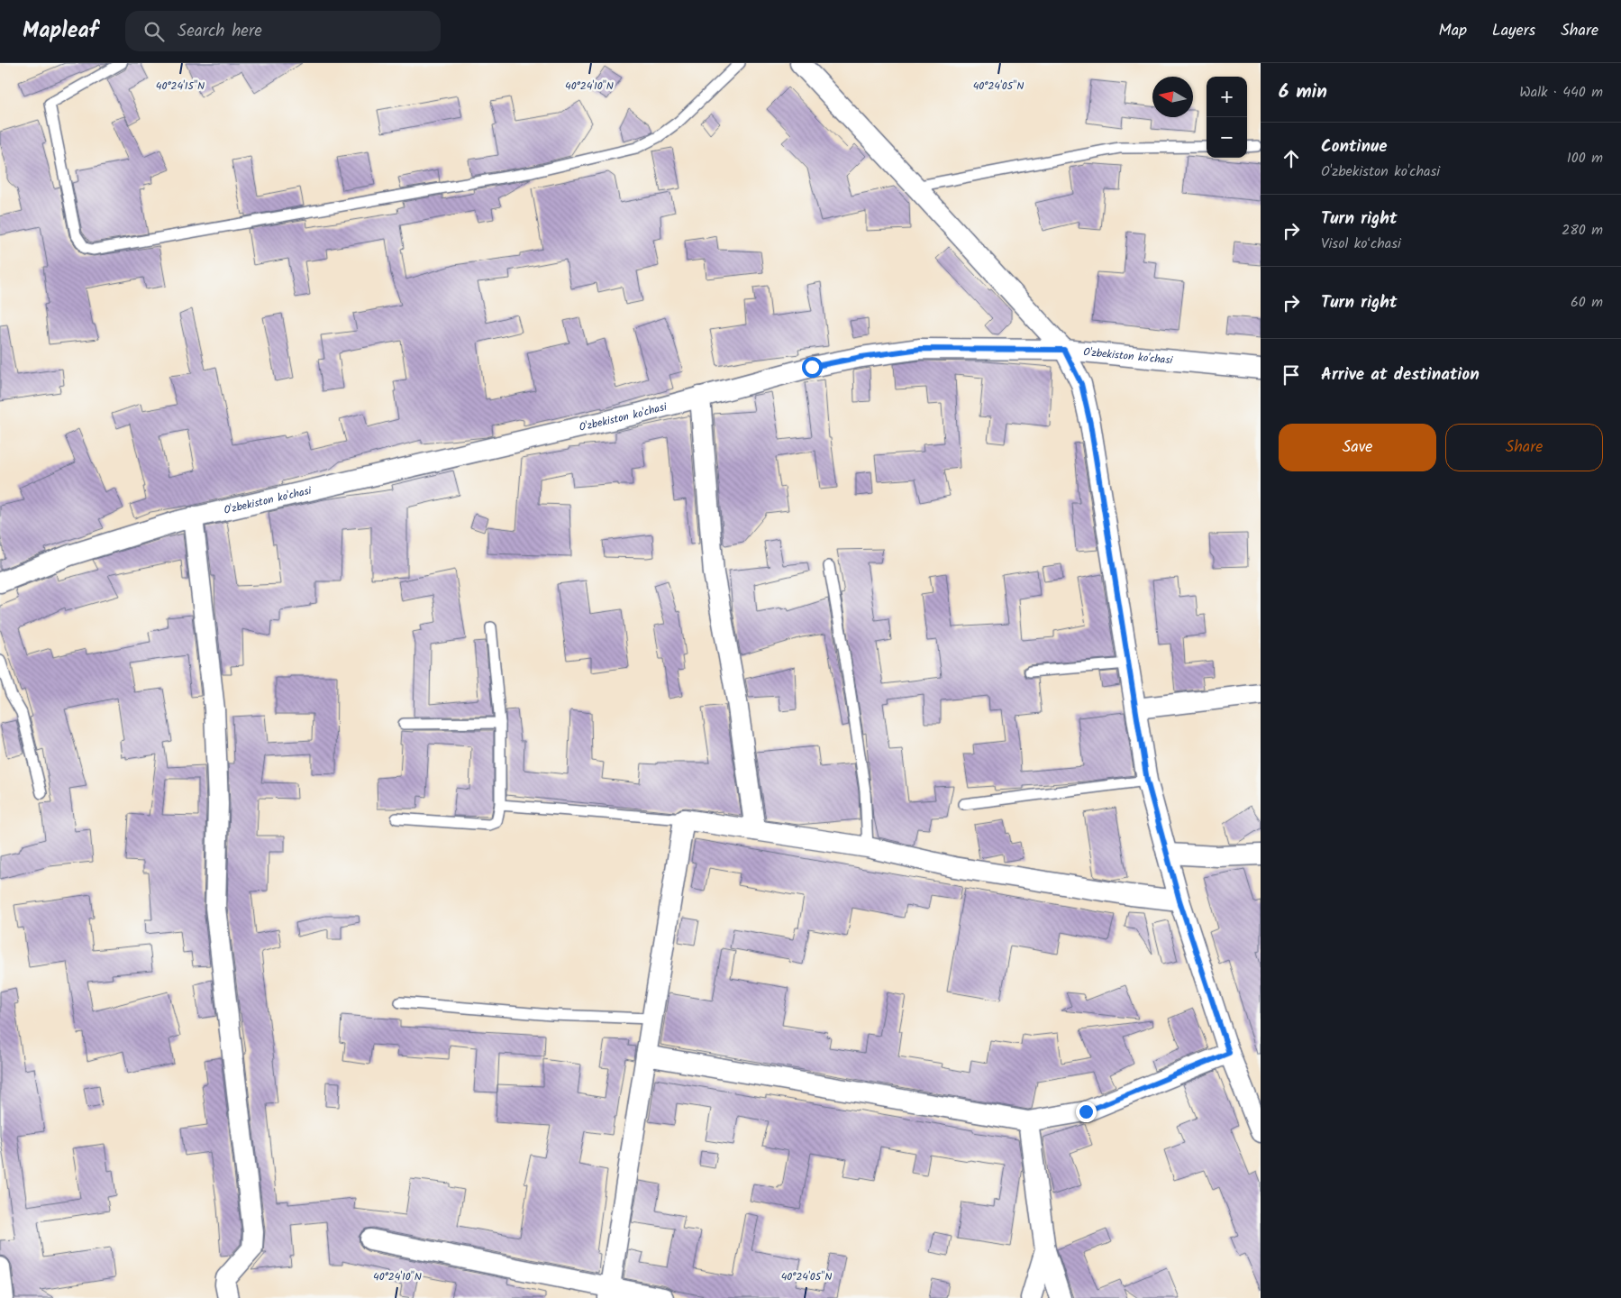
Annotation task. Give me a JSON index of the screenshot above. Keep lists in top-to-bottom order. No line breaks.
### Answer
{"streets":{"street":["O'zbekiston ko'chasi"]},"north":"left","page":{"header":"Mapleaf","search":"Search here","nav":["Map","Layers","Share"],"heading":["6 min","Walk · 440 m"],"map_buttons":["+","−"],"list":[["Continue","O'zbekiston ko'chasi","100 m"],["Turn right","Visol koʻchasi","280 m"],["Turn right","60 m"],"Arrive at destination"],"buttons":["Save","Share"]},"coordinates":["40°24'15\"N","40°24'10\"N","40°24'05\"N"]}
